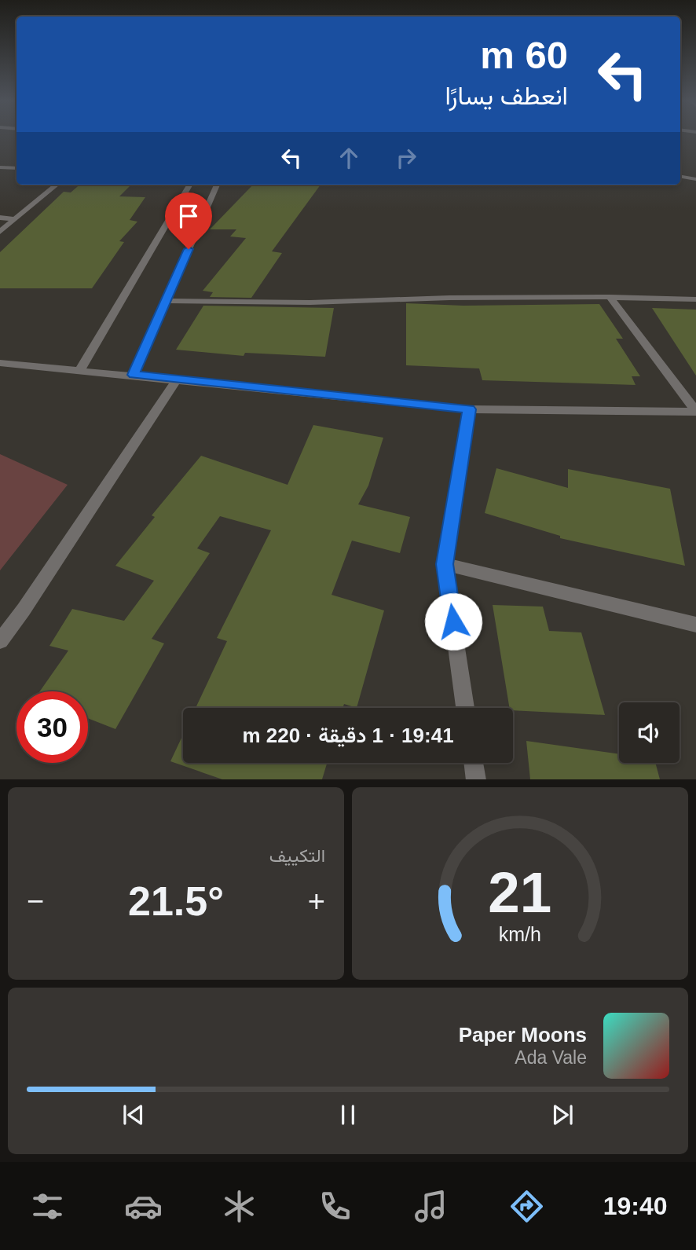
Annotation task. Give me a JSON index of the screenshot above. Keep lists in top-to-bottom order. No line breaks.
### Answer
{"page":{"turn":["60 m","انعطف يسارًا"],"limit":"30","trip":"19:41 · 1 دقيقة · 220 m","tile":"التكييف","heat":["−","21.5°","+"],"song":["Paper Moons","Ada Vale"],"tabs":"19:40","gauge":["21","km/h"]}}
